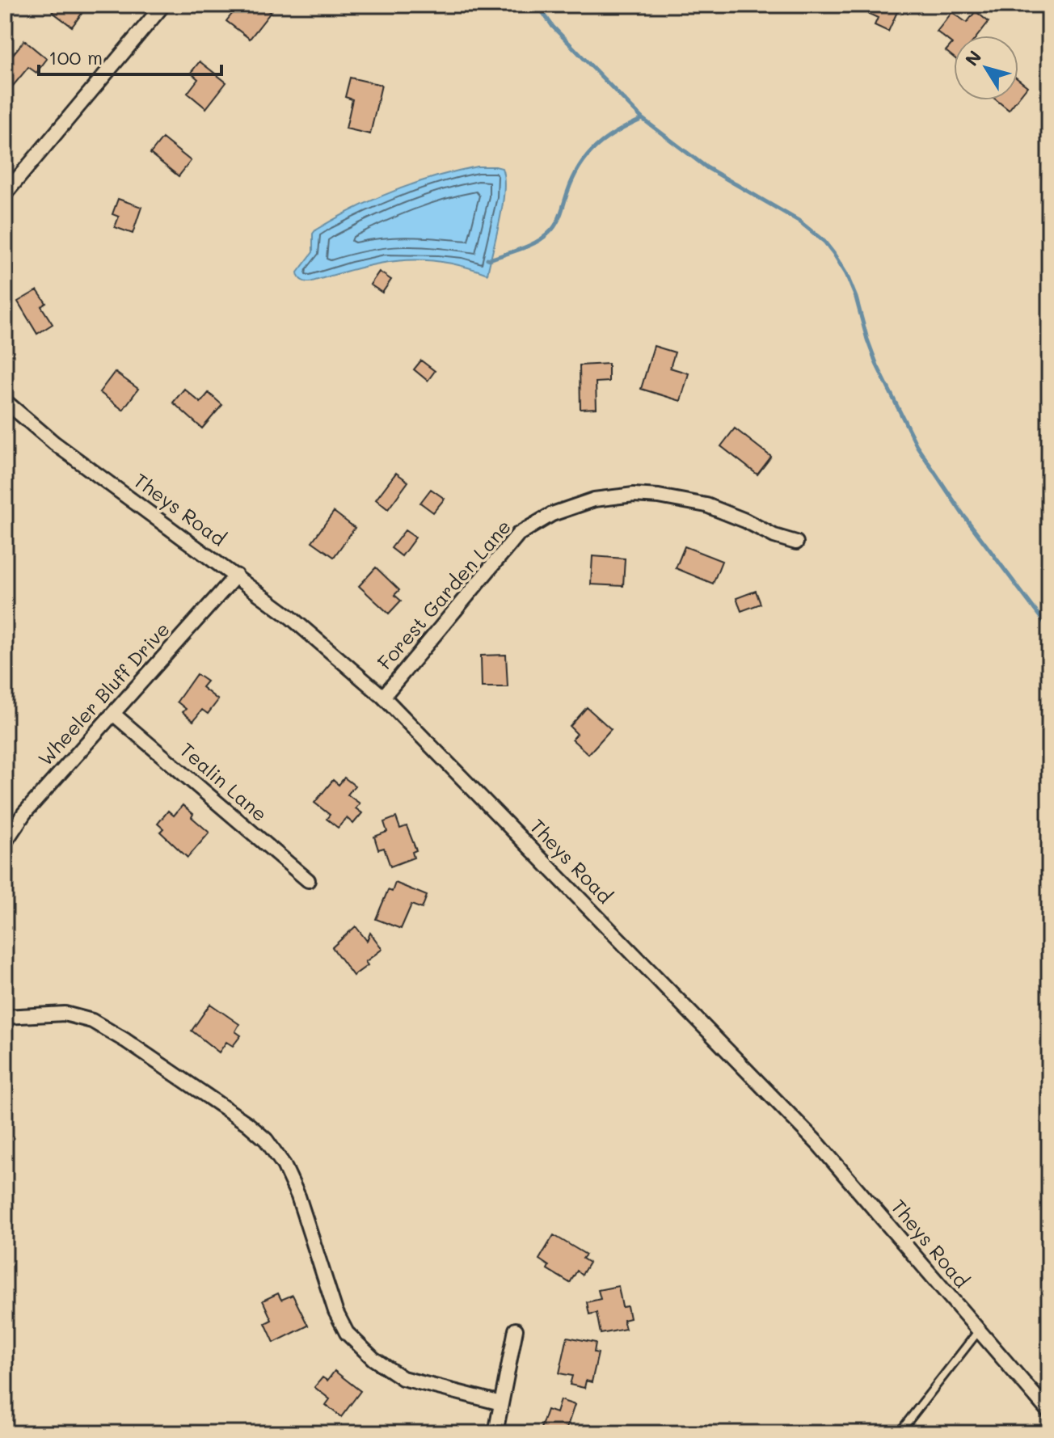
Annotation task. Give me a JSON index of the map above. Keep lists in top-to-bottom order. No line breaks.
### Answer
{"streets":{"street":["Theys Road","Forest Garden Lane","Wheeler Bluff Drive","Tealin Lane"]},"crossings":[["Theys Road","Forest Garden Lane"],["Theys Road","Wheeler Bluff Drive"],["Wheeler Bluff Drive","Tealin Lane"]],"scale_bar":"100 m","north":"top left"}
